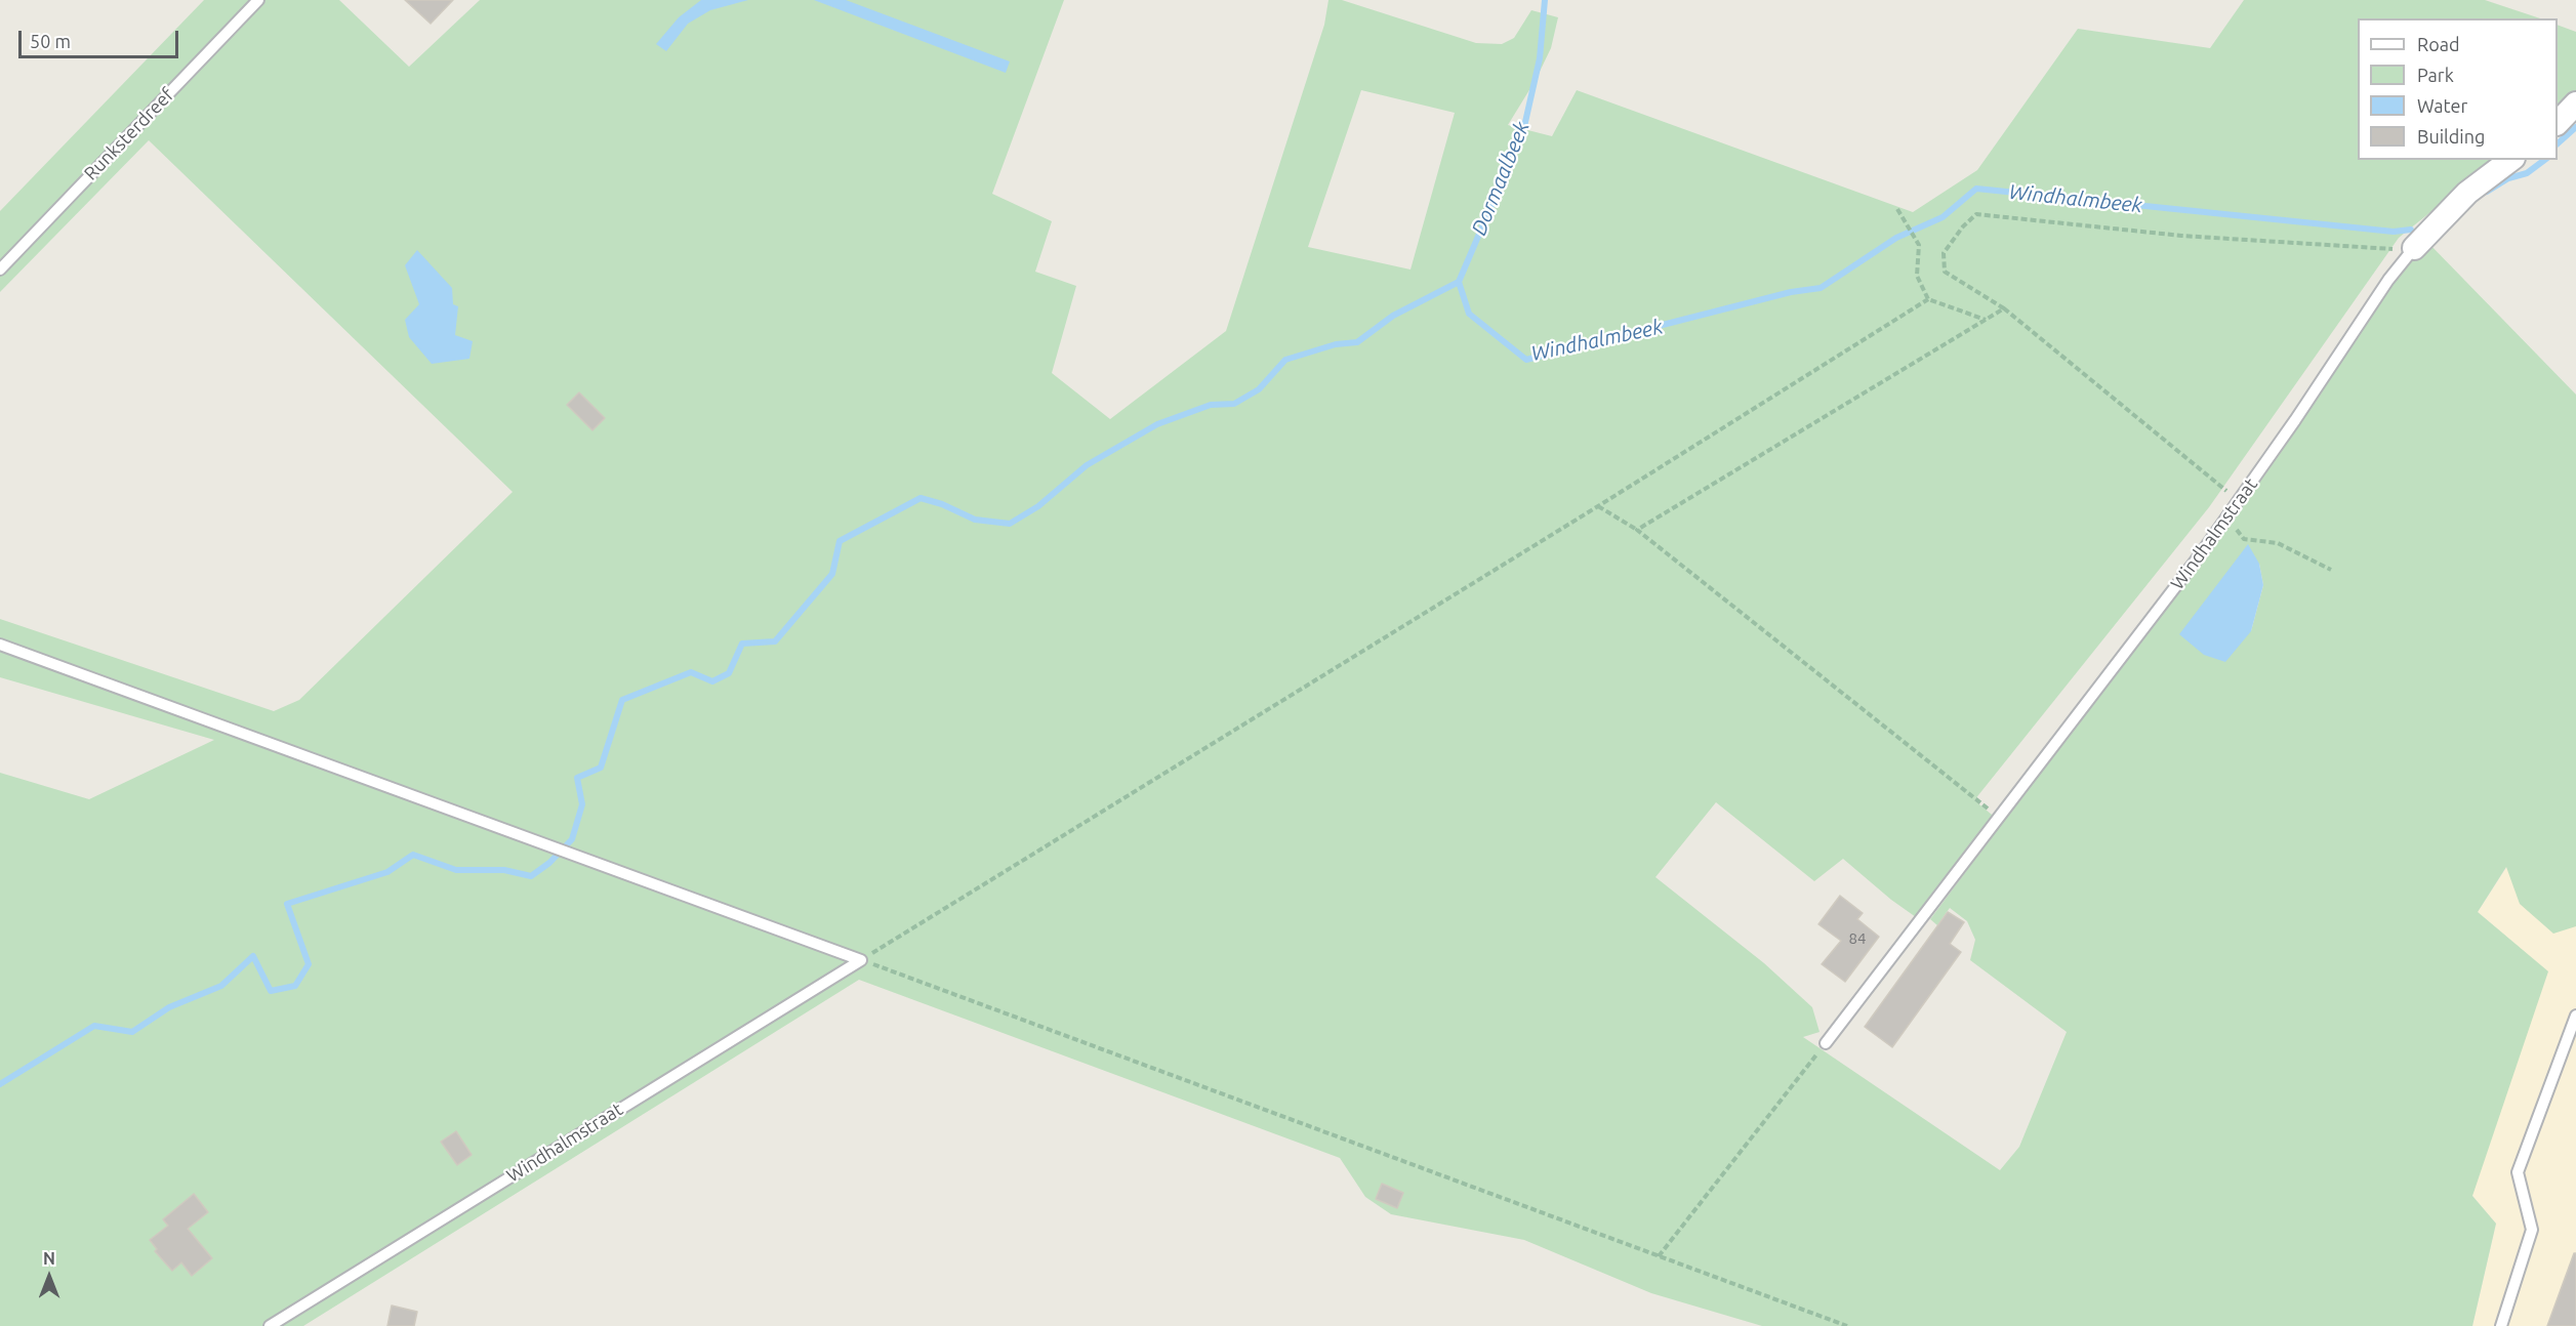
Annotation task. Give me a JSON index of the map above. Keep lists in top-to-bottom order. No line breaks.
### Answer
{"streets":{"street":["Windhalmstraat"],"lane":["Runksterdreef"]},"water":["Dormaalbeek","Windhalmbeek"],"house_numbers":["84"],"legend":["Road","Park","Water","Building"],"scale_bar":"50 m","north":"top"}
